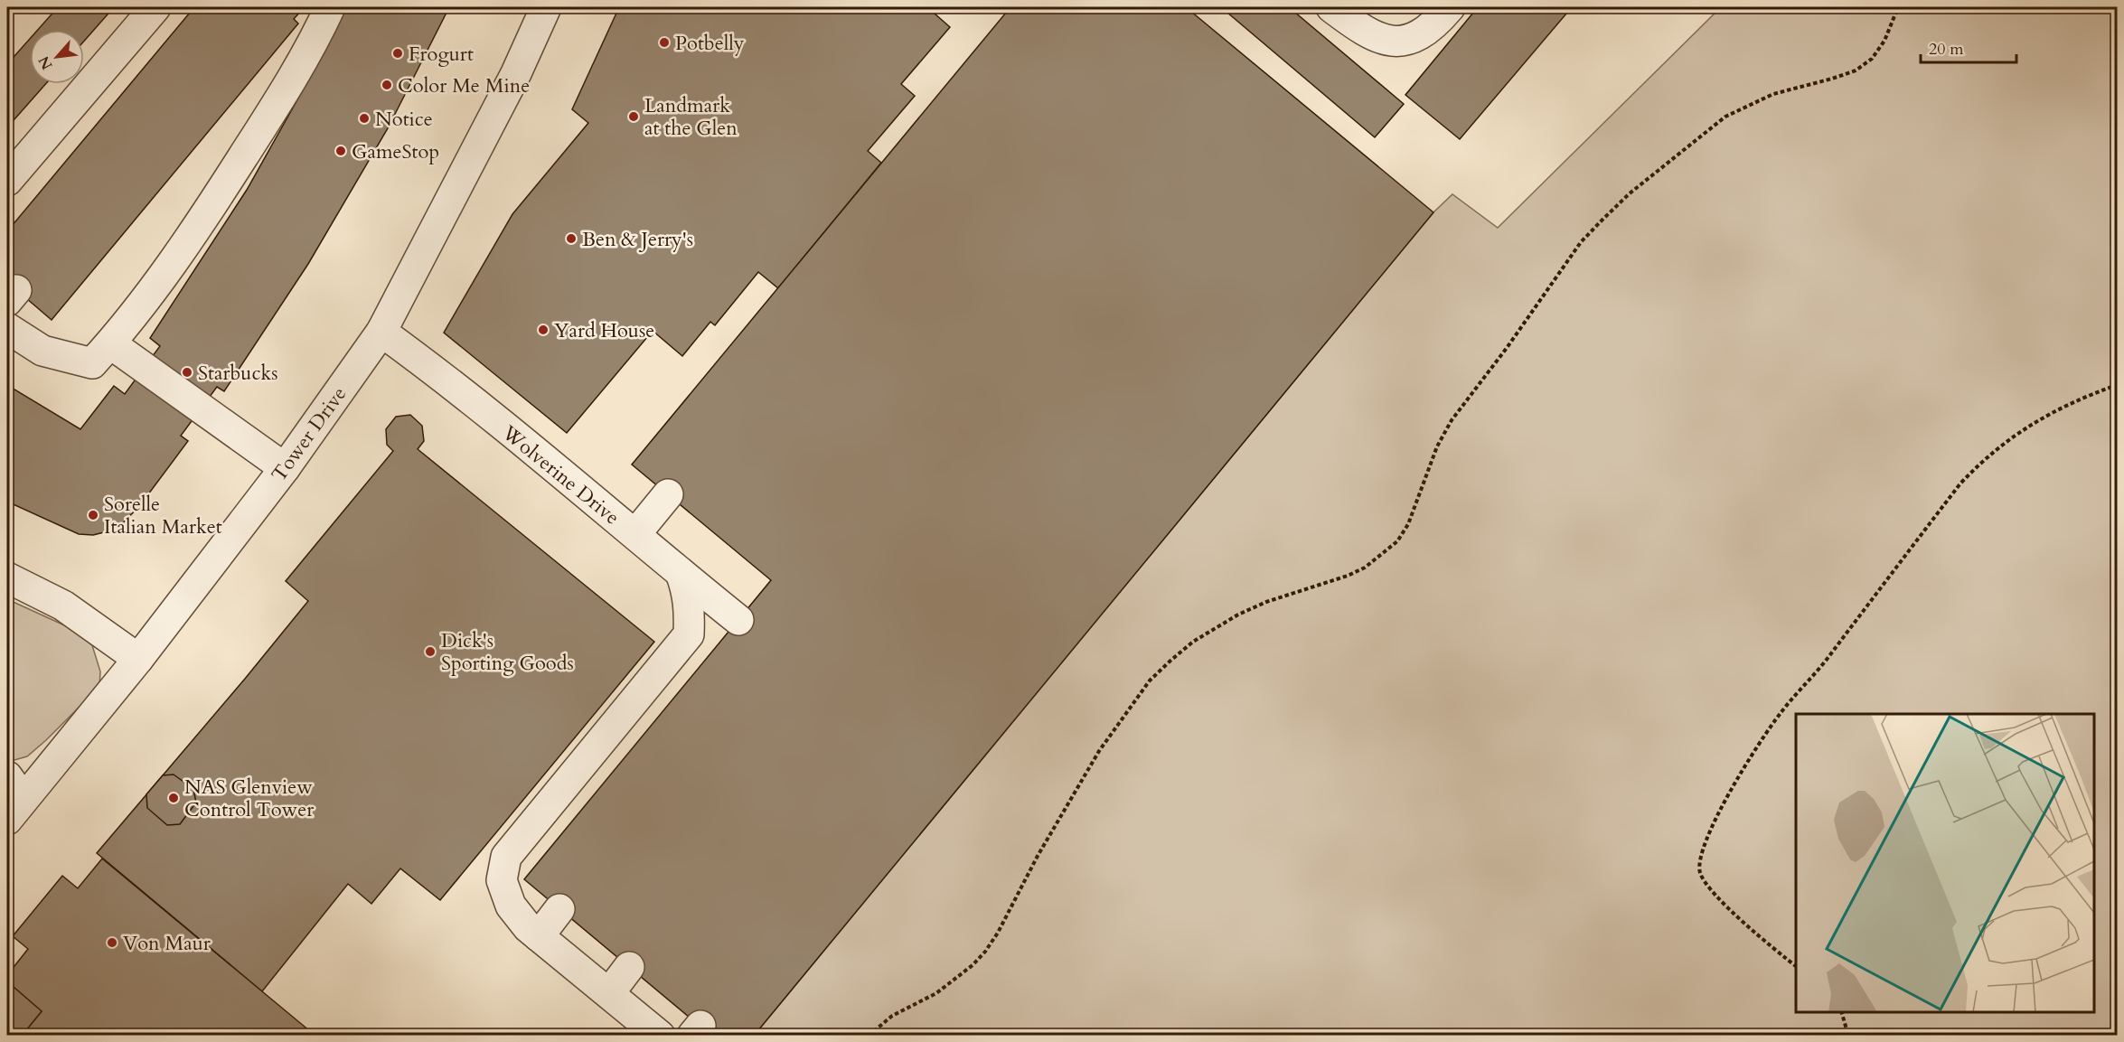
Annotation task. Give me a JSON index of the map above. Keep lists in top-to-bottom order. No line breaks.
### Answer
{"streets":{"street":["Tower Drive","Wolverine Drive"]},"crossings":[["Tower Drive","Wolverine Drive"]],"places":["Potbelly","Frogurt","Color Me Mine","Landmark at the Glen","Notice","GameStop","Ben & Jerry's","Yard House","Starbucks","Sorelle Italian Market","Dick's Sporting Goods","NAS Glenview Control Tower","Von Maur"],"scale_bar":"20 m","north":"bottom left"}
